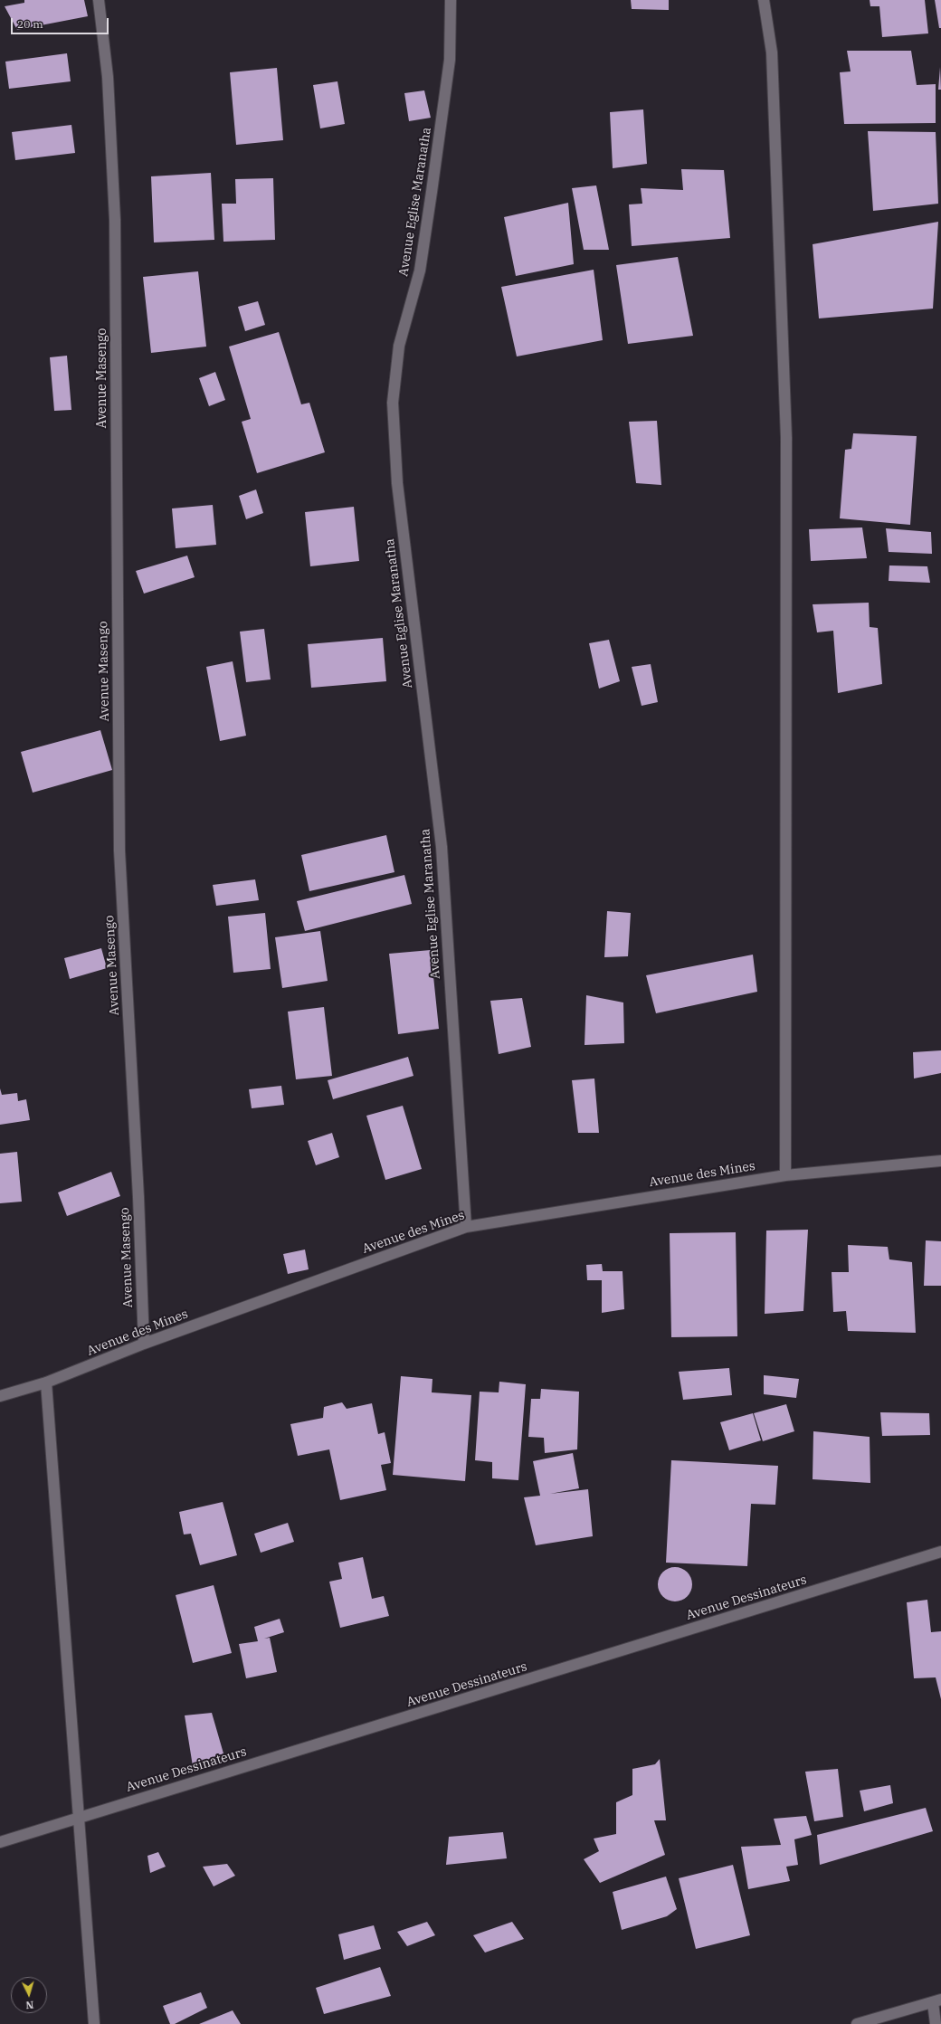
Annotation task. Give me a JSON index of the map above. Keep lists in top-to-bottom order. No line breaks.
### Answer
{"streets":{"street":["Avenue Eglise Maranatha","Avenue Masengo","Avenue des Mines","Avenue Dessinateurs"]},"crossings":[["Avenue Eglise Maranatha","Avenue des Mines"],["Avenue Masengo","Avenue des Mines"]],"scale_bar":"20 m","north":"bottom"}
